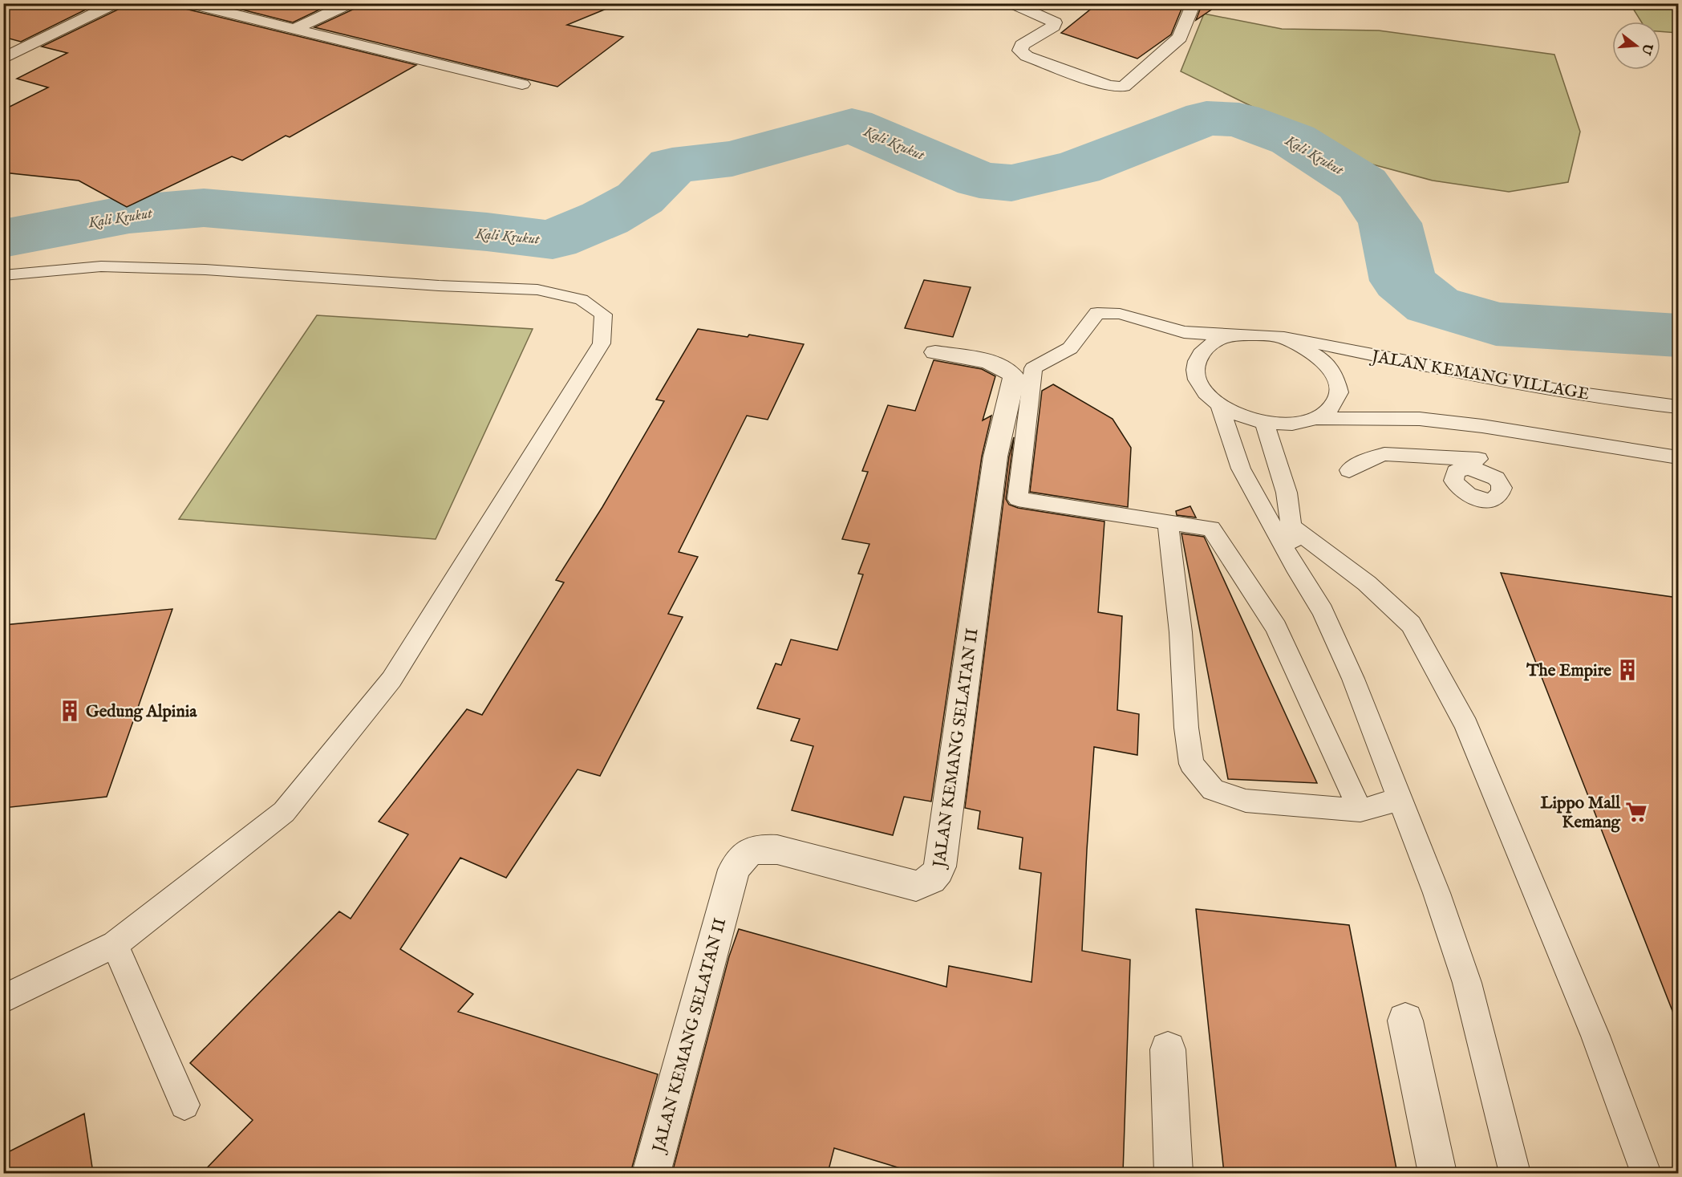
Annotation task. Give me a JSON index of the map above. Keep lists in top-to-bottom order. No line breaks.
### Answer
{"streets":{"street":["JALAN KEMANG SELATAN II"],"lane":["JALAN KEMANG VILLAGE"]},"water":["Kali Krukut"],"places":{"building":["The Empire","Gedung Alpinia"],"supermarket":["Lippo Mall Kemang"]},"north":"right"}
